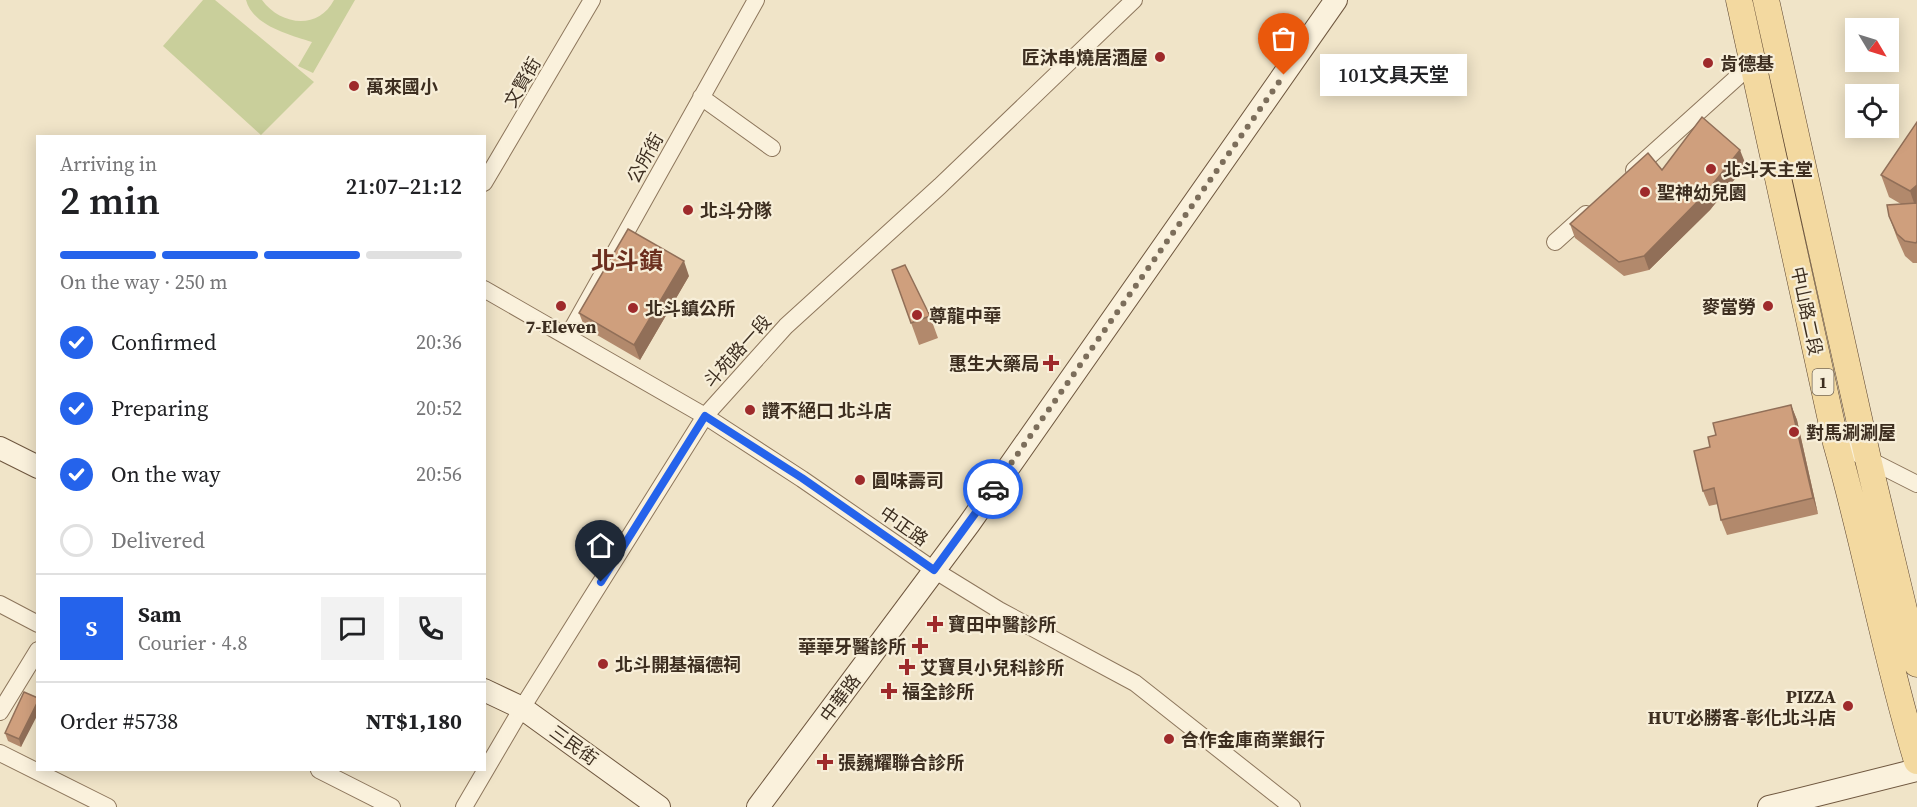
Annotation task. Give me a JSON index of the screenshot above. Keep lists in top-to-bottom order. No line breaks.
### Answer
{"streets":{"main road":["中山路二段","1","中華路","三民街"],"street":["文賢街","公所街","斗苑路一段","中正路"]},"crossings":[["公所街","中正路"],["斗苑路一段","中正路"],["斗苑路一段","三民街"],["中正路","中華路"]],"districts":["北斗鎮"],"places":{"other":["匠沐串燒居酒屋","肯德基","101文具天堂","萬來國小","北斗天主堂","聖神幼兒園","北斗分隊","7-Eleven","麥當勞","北斗鎮公所","尊龍中華","讚不絕口 北斗店","對馬涮涮屋","圓味壽司","北斗開基福德祠","PIZZA HUT必勝客-彰化北斗店","合作金庫商業銀行"],"health":["惠生大藥局","寶田中醫診所","華華牙醫診所","艾寶貝小兒科診所","福全診所","張巍耀聯合診所"]},"north":"bottom right","page":{"bubble":"101文具天堂","heading":["2 min","Arriving in","21:07–21:12"],"panel":["Sam","Courier · 4.8","Order #5738","NT$1,180"],"bar":"On the way · 250 m","list":[["Confirmed","20:36"],["Preparing","20:52"],["On the way","20:56"],"Delivered"],"round":"S"}}
